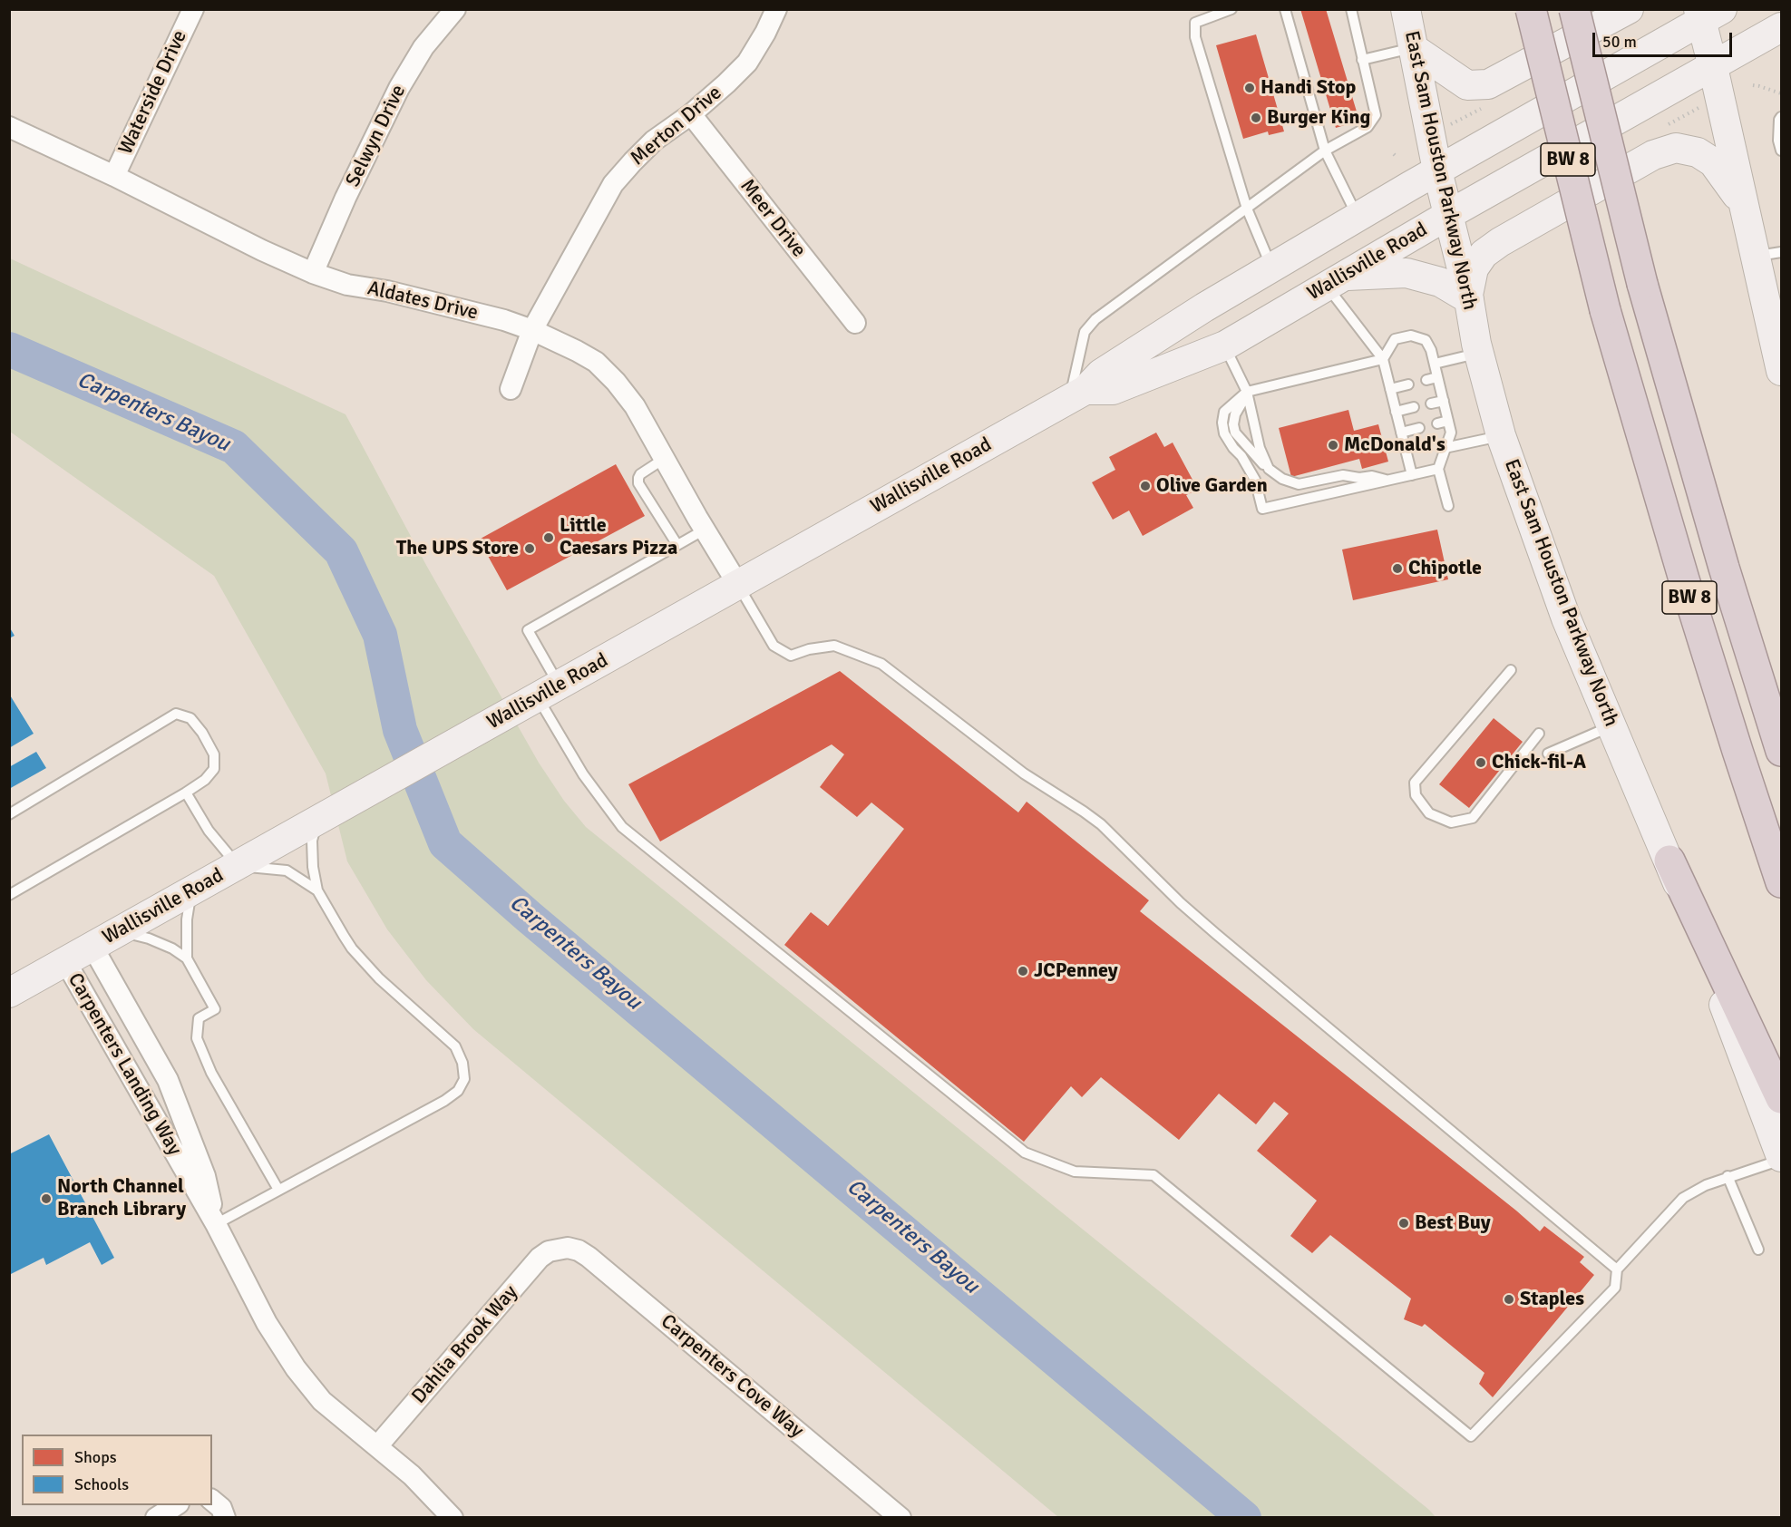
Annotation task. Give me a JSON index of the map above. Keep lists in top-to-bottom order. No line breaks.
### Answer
{"streets":{"highway":["BW 8"],"main road":["East Sam Houston Parkway North","Wallisville Road"],"street":["Waterside Drive","Merton Drive","Selwyn Drive","Meer Drive","Aldates Drive","Carpenters Landing Way","Dahlia Brook Way","Carpenters Cove Way"]},"crossings":[["Waterside Drive","Aldates Drive"],["Merton Drive","Meer Drive"],["Merton Drive","Aldates Drive"],["Selwyn Drive","Aldates Drive"],["East Sam Houston Parkway North","Wallisville Road"],["Wallisville Road","Aldates Drive"],["Wallisville Road","Carpenters Landing Way"],["Carpenters Landing Way","Dahlia Brook Way"],["Dahlia Brook Way","Carpenters Cove Way"]],"water":["Carpenters Bayou"],"places":["Handi Stop","Burger King","McDonald's","Olive Garden","Little Caesars Pizza","The UPS Store","Chipotle","Chick-fil-A","JCPenney","North Channel Branch Library","Best Buy","Staples"],"legend":["Shops","Schools"],"scale_bar":"50 m"}
